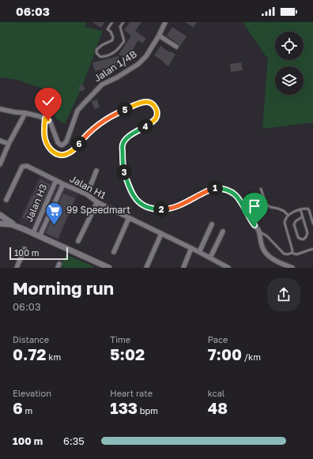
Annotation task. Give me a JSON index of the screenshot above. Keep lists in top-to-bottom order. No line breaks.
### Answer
{"streets":{"street":["Jalan 1/4B","Jalan H1","Jalan H3"]},"crossings":[["Jalan H1","Jalan H3"]],"places":{"supermarket":["99 Speedmart"]},"scale_bar":"100 m","page":{"status":"06:03","pins":["5","4","6","3","1","2"],"scale":"100 m","heading":["Morning run","06:03"],"stats":[["Distance","0.72 km"],["Time","5:02"],["Pace","7:00 /km"],["Elevation","6 m"],["Heart rate","133 bpm"],["kcal","48"]],"list":[{"name":"100 m","note":"6:35"}]}}
